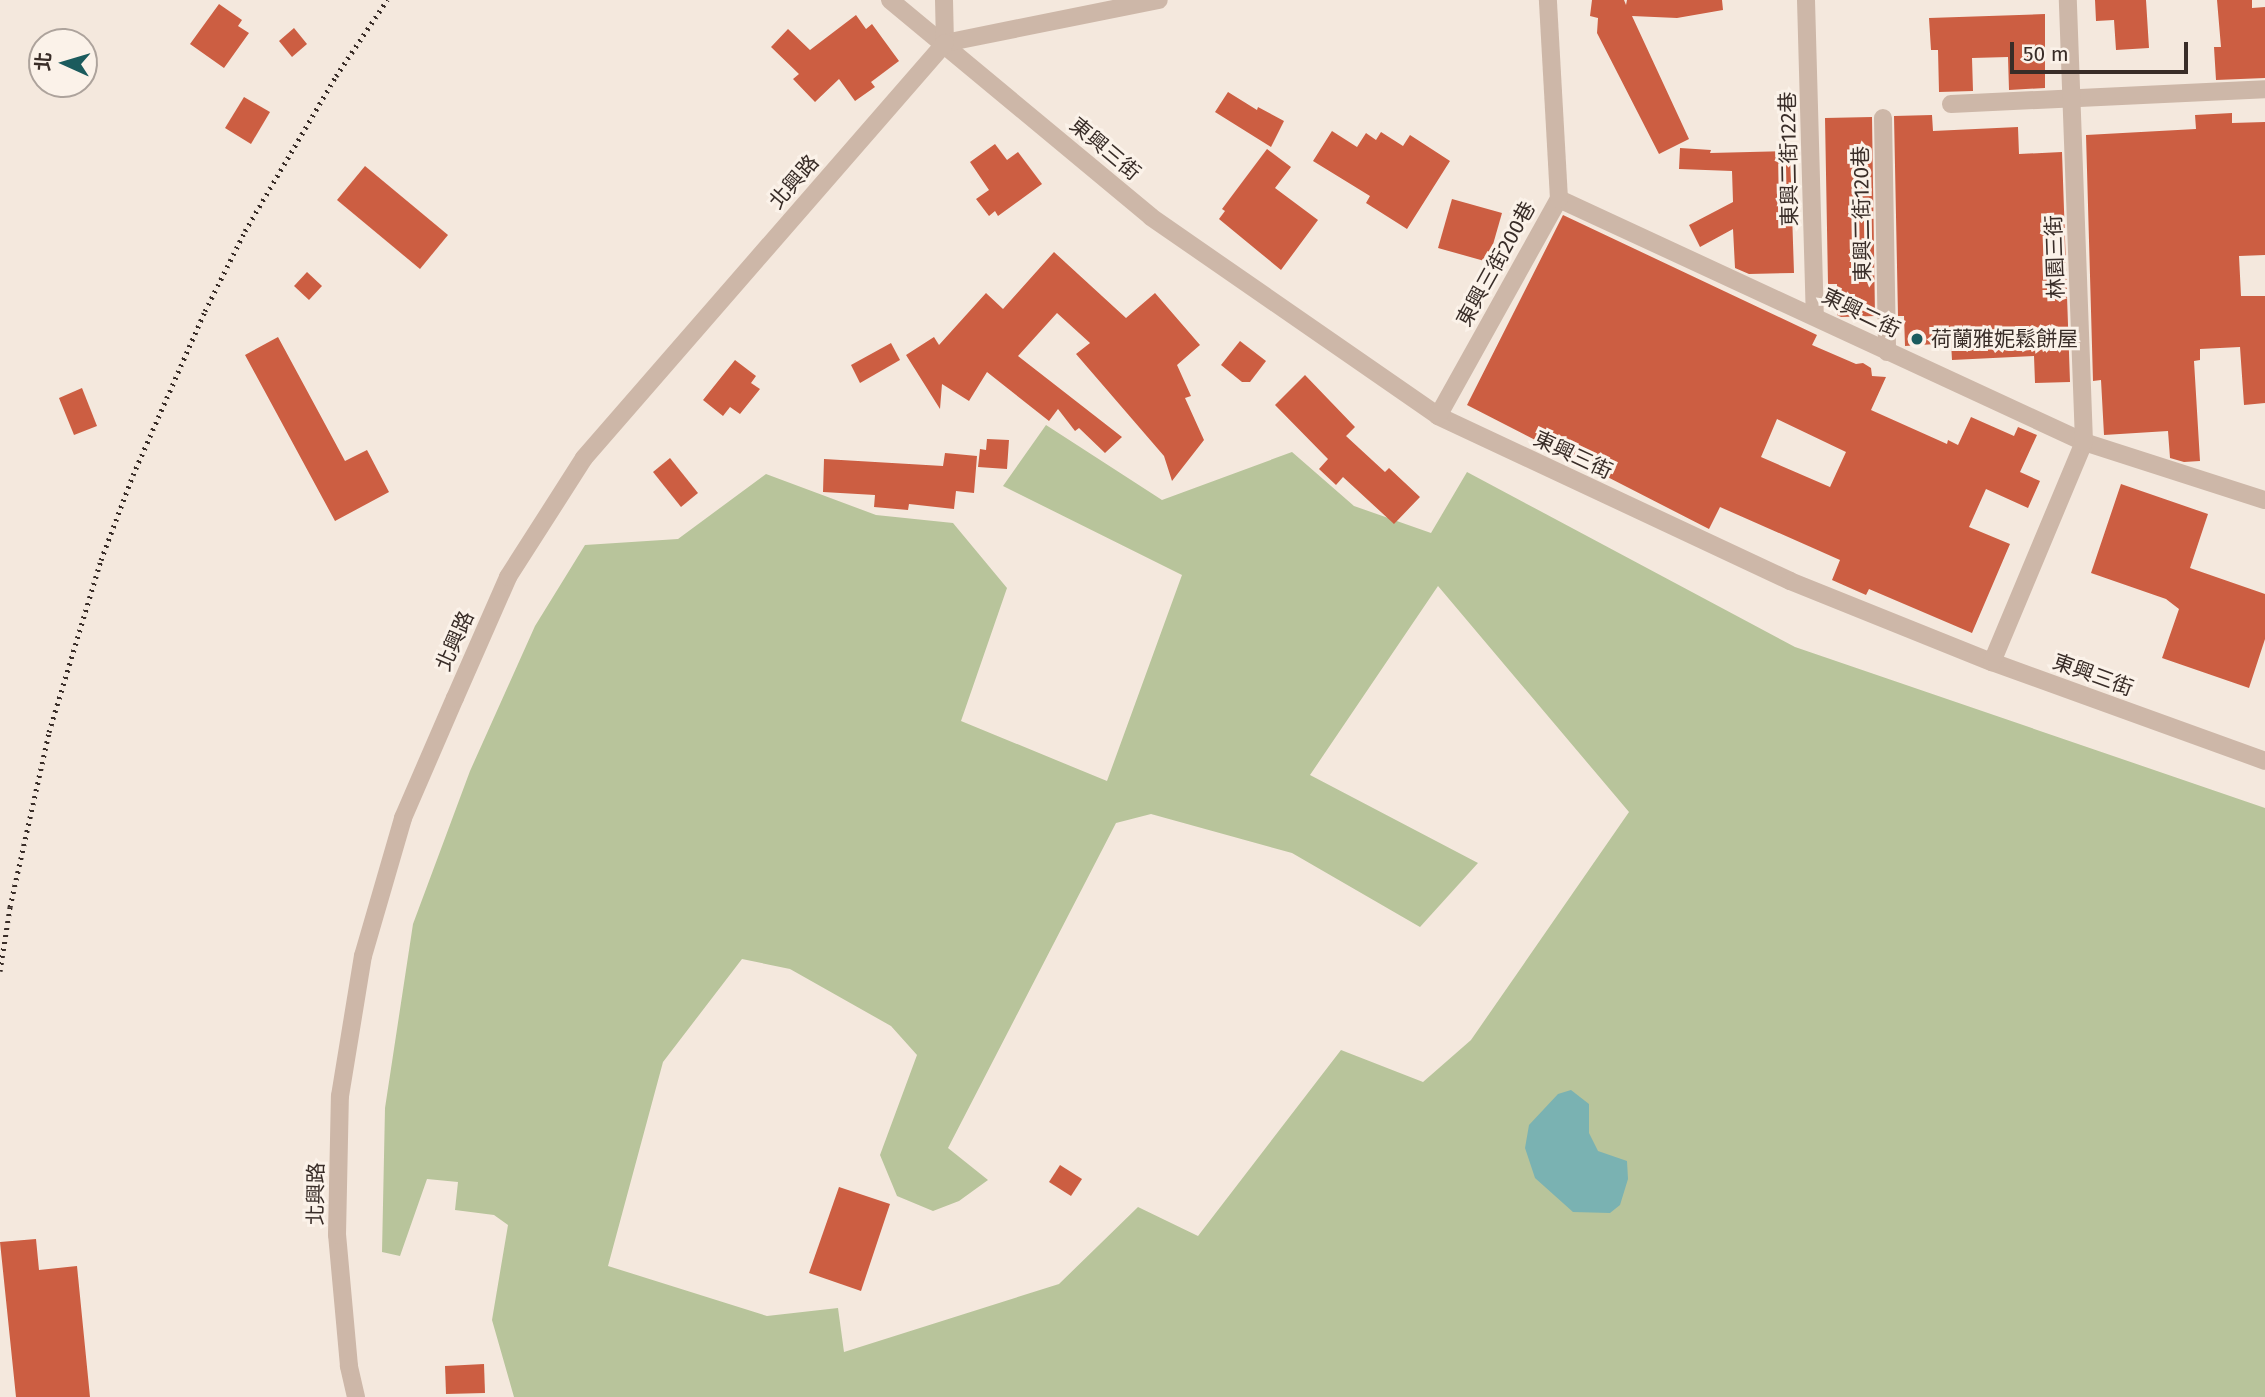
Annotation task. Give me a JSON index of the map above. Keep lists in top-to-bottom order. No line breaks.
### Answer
{"streets":{"street":["東興三街","東興二街122巷","北興路","東興二街120巷","林園三街","東興三街200巷","東興二街"]},"crossings":[["東興三街","北興路"],["東興三街","林園三街"],["東興三街","東興三街200巷"],["東興二街122巷","東興二街"],["東興二街120巷","東興二街"],["林園三街","東興二街"],["東興三街200巷","東興二街"]],"places":["荷蘭雅妮鬆餅屋"],"scale_bar":"50 m","north":"left"}
